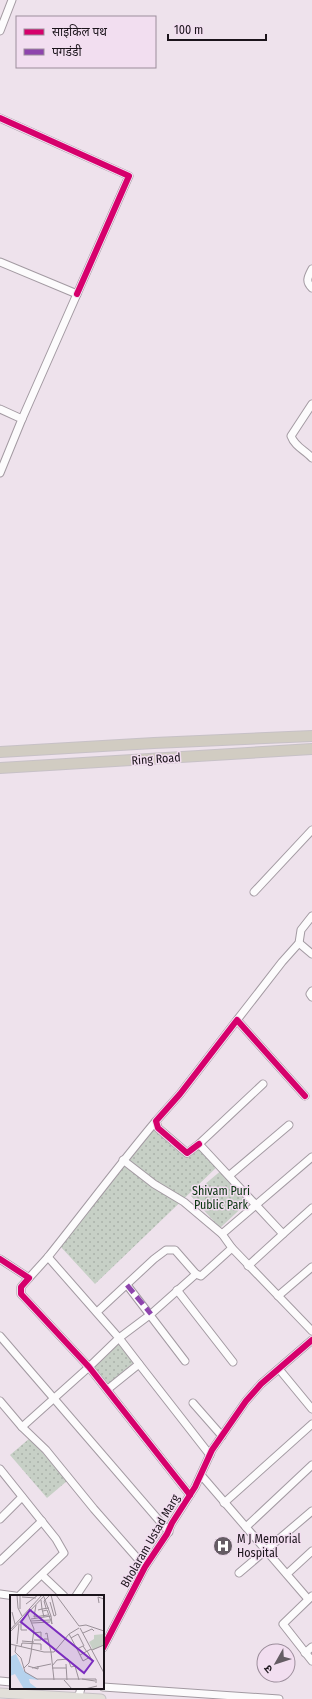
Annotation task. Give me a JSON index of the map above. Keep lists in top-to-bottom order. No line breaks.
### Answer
{"streets":{"highway":["Ring Road"],"street":["Bholaram Ustad Marg"]},"parks":["Shivam Puri Public Park"],"places":{"hospital":["M J Memorial Hospital"]},"legend":["साइकिल पथ","पगडंडी"],"scale_bar":"100 m","north":"bottom left"}
